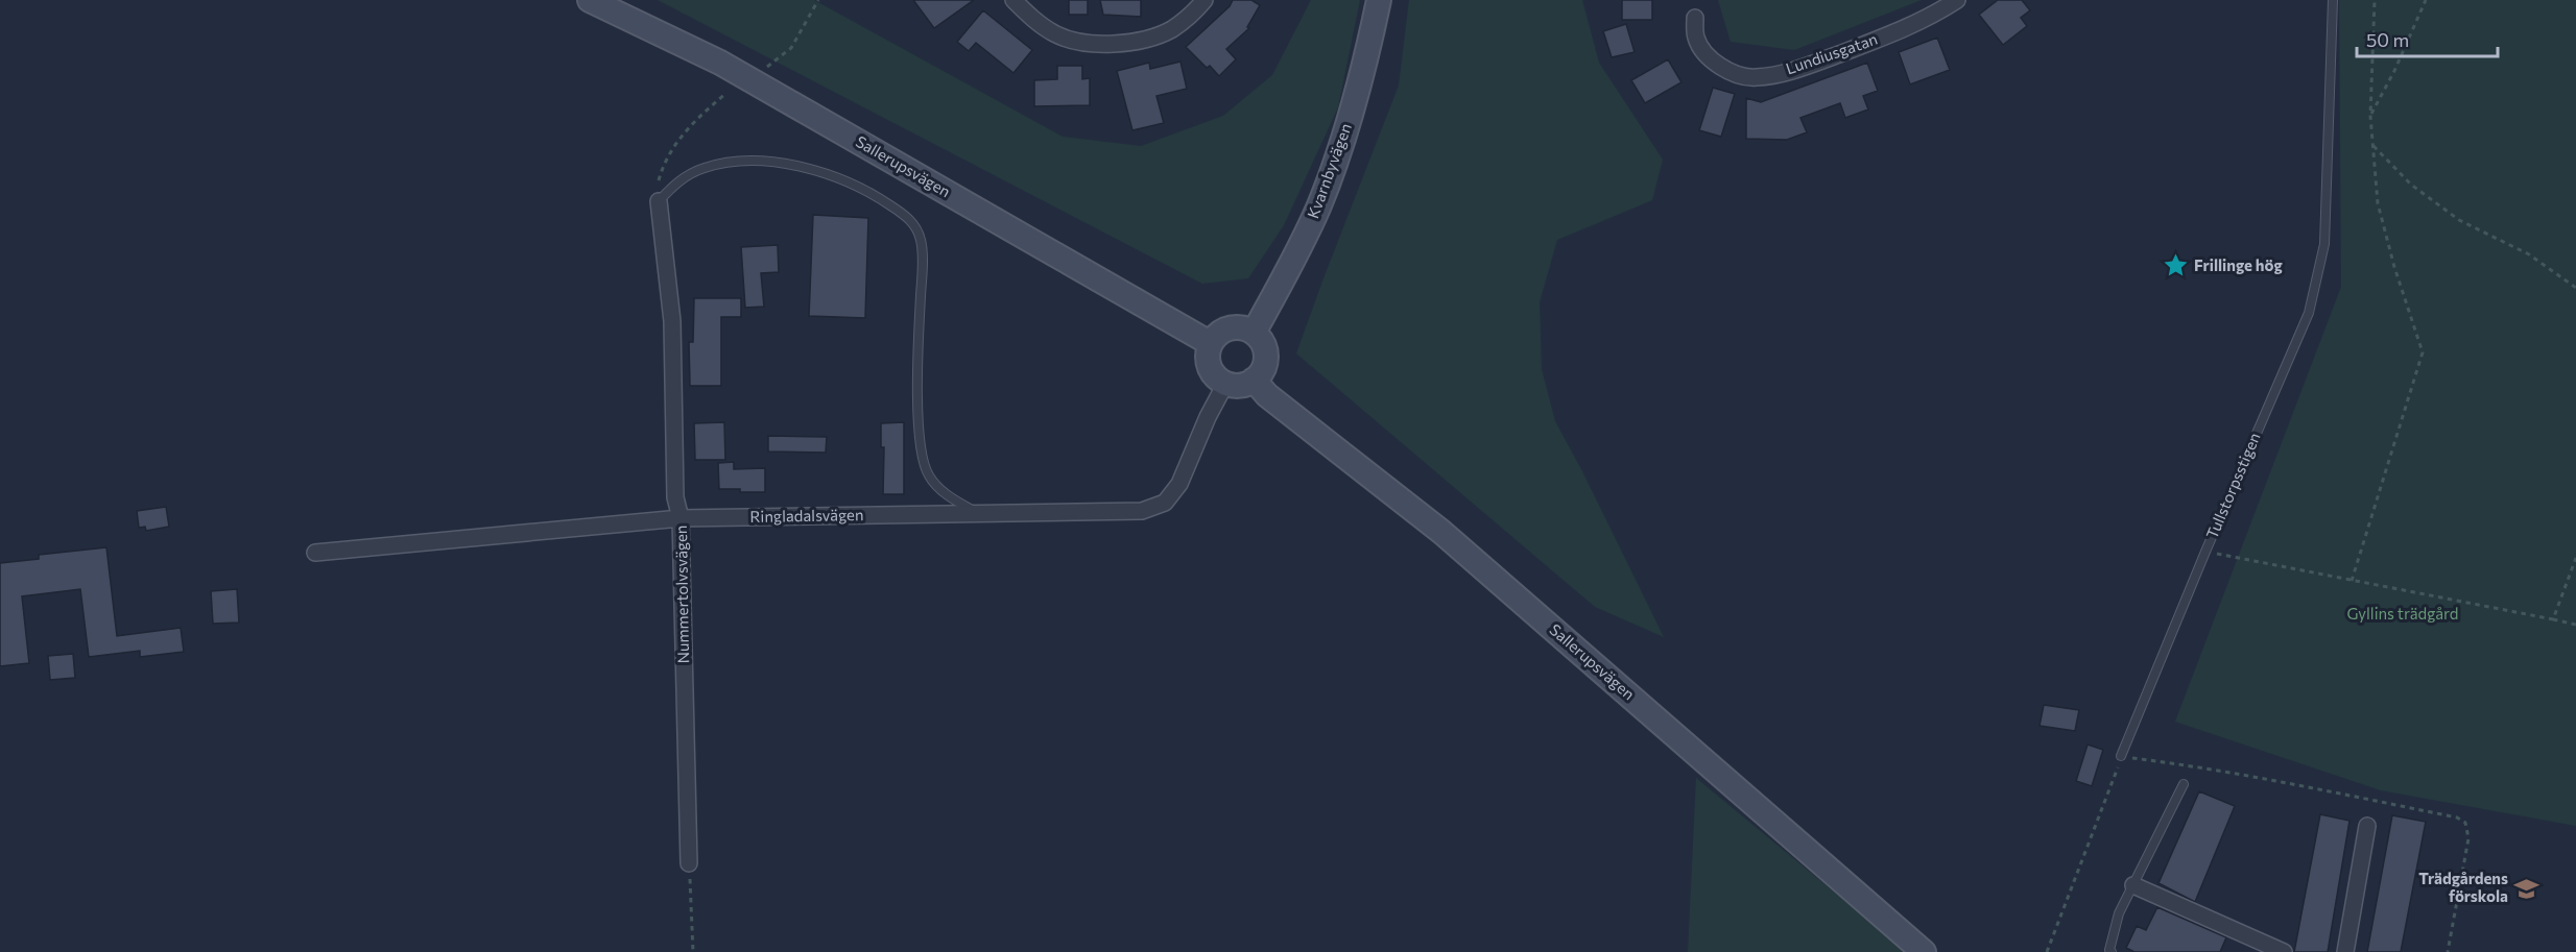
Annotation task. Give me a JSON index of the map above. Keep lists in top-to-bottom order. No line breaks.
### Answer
{"streets":{"main road":["Sallerupsvägen","Kvarnbyvägen"],"street":["Lundiusgatan","Ringladalsvägen","Nummertolvsvägen"],"lane":["Tullstorpsstigen"]},"crossings":[["Sallerupsvägen","Kvarnbyvägen"],["Sallerupsvägen","Ringladalsvägen"],["Kvarnbyvägen","Ringladalsvägen"],["Ringladalsvägen","Nummertolvsvägen"]],"parks":["Gyllins trädgård"],"places":{"place":["Frillinge hög"],"school or university":["Trädgårdens förskola"]},"scale_bar":"50 m"}
